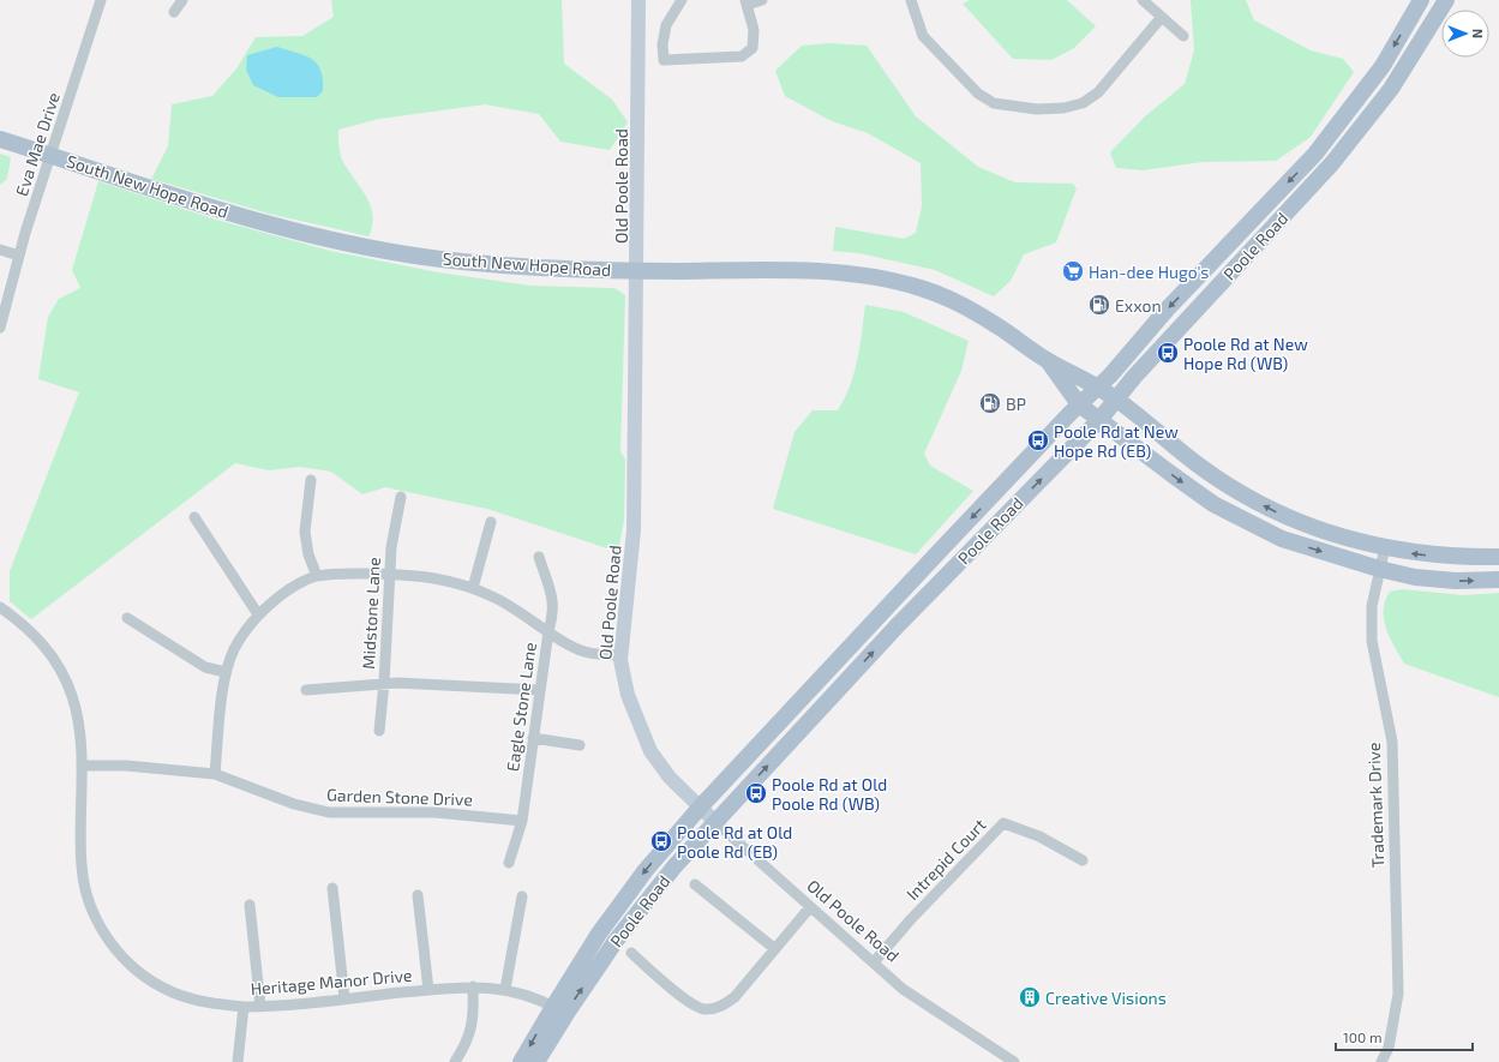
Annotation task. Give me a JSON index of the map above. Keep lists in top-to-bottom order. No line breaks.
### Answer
{"streets":{"main road":["South New Hope Road","Poole Road"],"street":["Eva Mae Drive","Old Poole Road","Midstone Lane","Eagle Stone Lane","Garden Stone Drive","Trademark Drive","Intrepid Court","Heritage Manor Drive"]},"crossings":[["Eva Mae Drive","South New Hope Road"],["South New Hope Road","Old Poole Road"],["South New Hope Road","Poole Road"],["South New Hope Road","Trademark Drive"],["Old Poole Road","Poole Road"],["Old Poole Road","Intrepid Court"],["Poole Road","Heritage Manor Drive"],["Eagle Stone Lane","Garden Stone Drive"],["Garden Stone Drive","Heritage Manor Drive"]],"places":{"supermarket":["Han-dee Hugo's"],"fuel station":["Exxon","BP"],"bus stop":["Poole Rd at New Hope Rd (WB)","Poole Rd at New Hope Rd (EB)","Poole Rd at Old Poole Rd (WB)","Poole Rd at Old Poole Rd (EB)"],"building":["Creative Visions"]},"scale_bar":"100 m","north":"right"}
